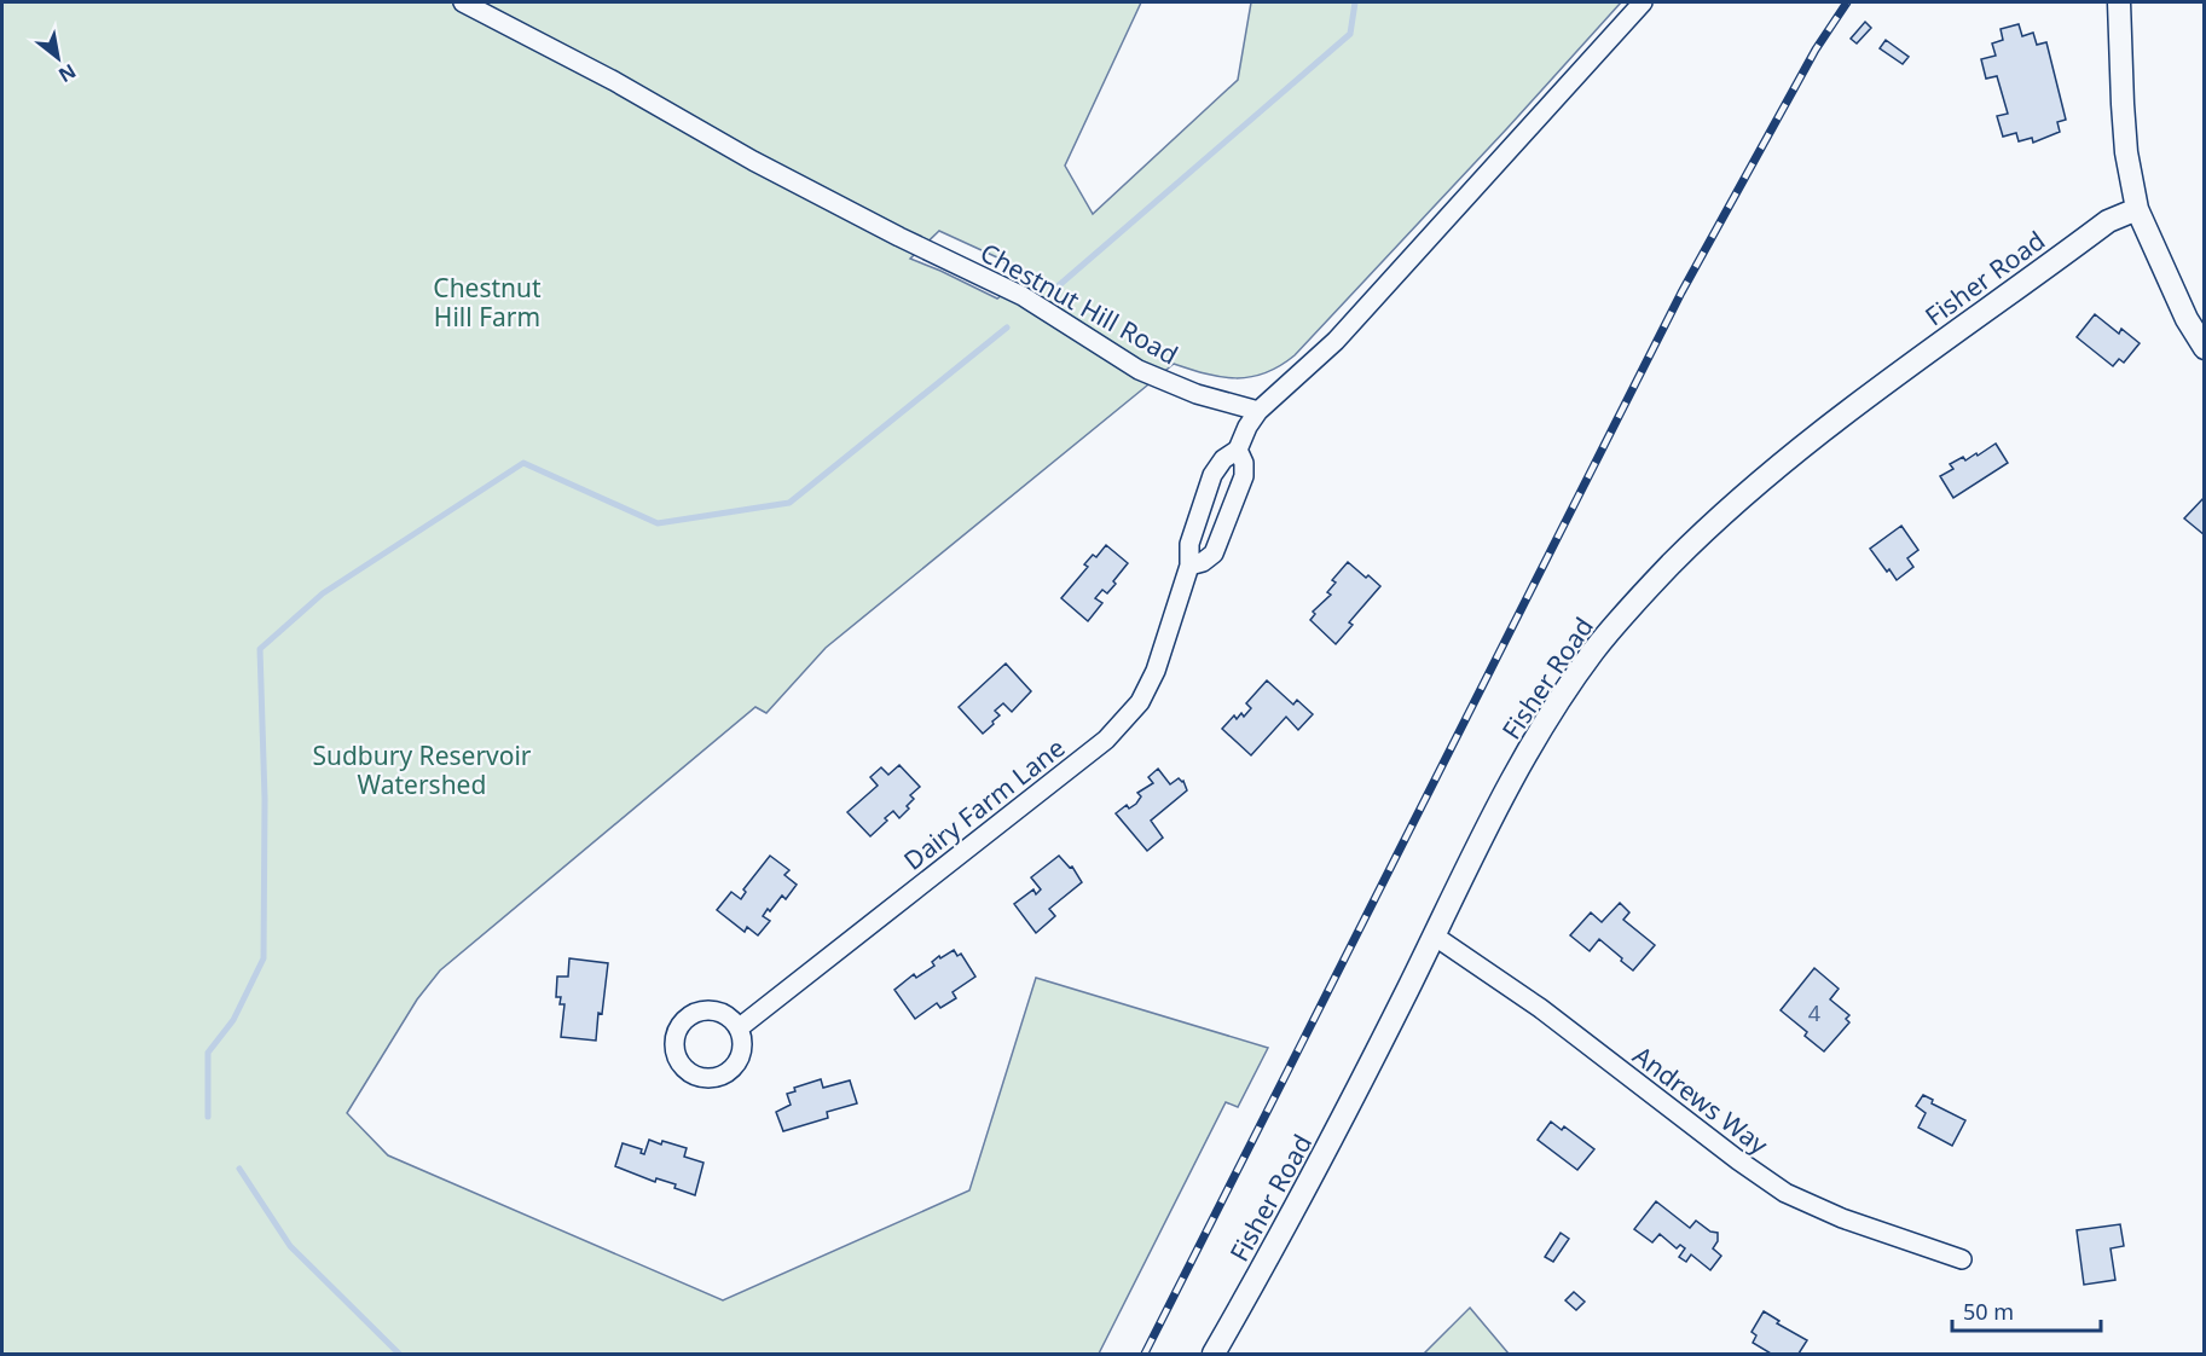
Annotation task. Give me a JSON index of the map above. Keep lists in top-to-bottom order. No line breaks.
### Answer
{"streets":{"street":["Fisher Road","Chestnut Hill Road","Dairy Farm Lane","Andrews Way"]},"crossings":[["Fisher Road","Andrews Way"],["Chestnut Hill Road","Dairy Farm Lane"]],"parks":["Chestnut Hill Farm","Sudbury Reservoir Watershed"],"house_numbers":["4"],"scale_bar":"50 m","north":"bottom right"}
